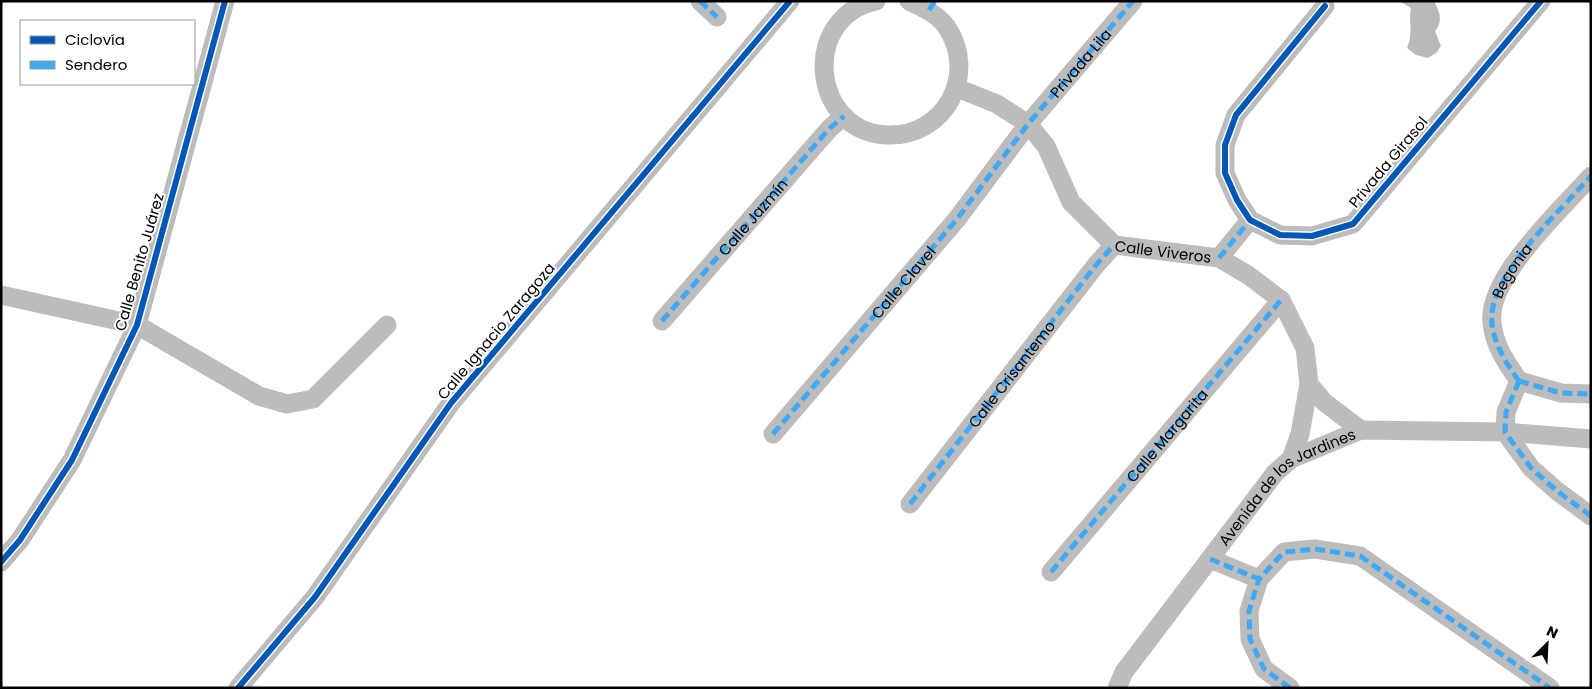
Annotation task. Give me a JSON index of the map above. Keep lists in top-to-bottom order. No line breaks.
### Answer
{"streets":{"street":["Privada Lila","Privada Girasol","Calle Jazmín","Calle Viveros","Calle Benito Juárez","Begonia","Calle Clavel","Calle Ignacio Zaragoza","Calle Crisantemo","Calle Margarita","Avenida de los Jardines"]},"crossings":[["Privada Lila","Calle Viveros"],["Privada Lila","Calle Clavel"],["Calle Viveros","Calle Clavel"],["Calle Viveros","Calle Crisantemo"],["Calle Viveros","Calle Margarita"],["Calle Viveros","Avenida de los Jardines"]],"legend":["Ciclovía","Sendero"],"north":"top right"}
